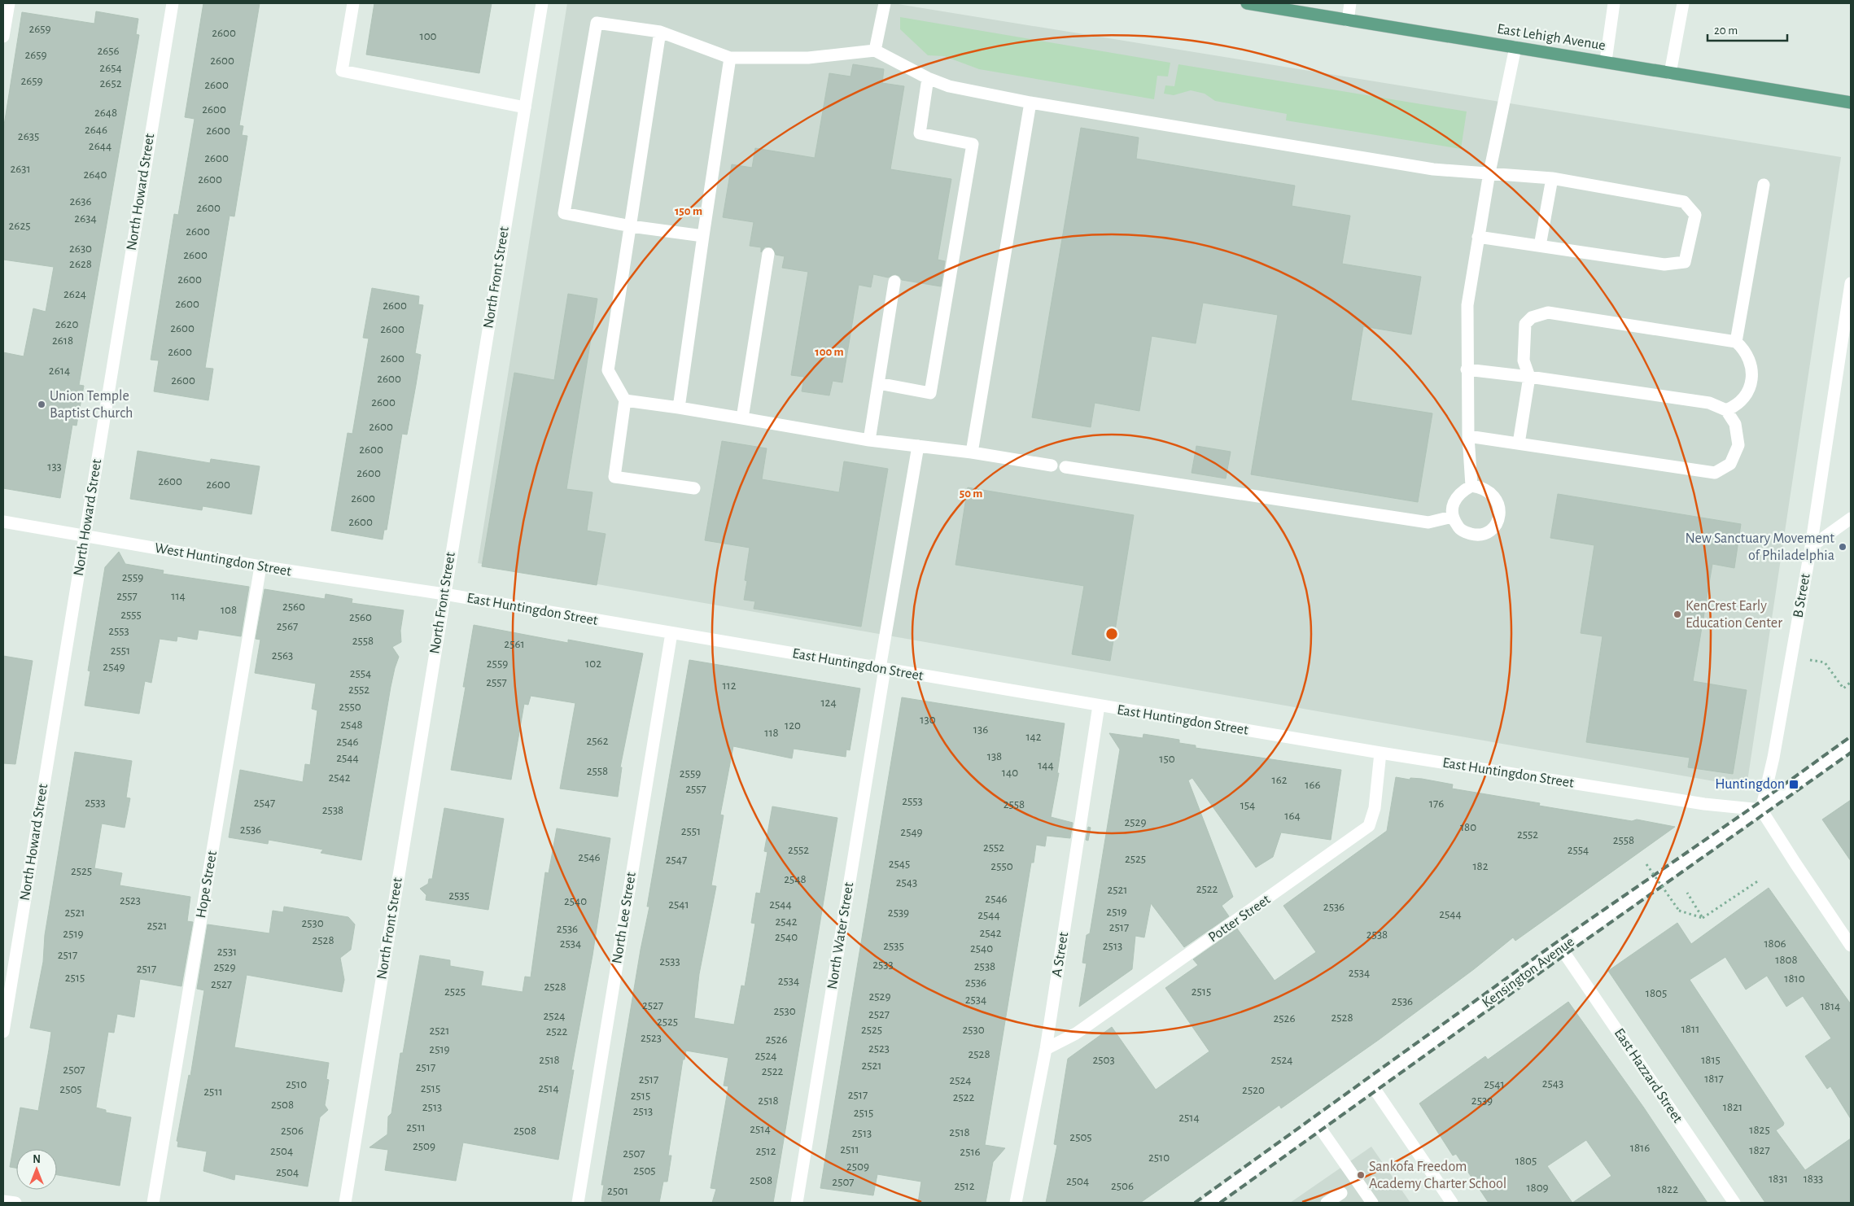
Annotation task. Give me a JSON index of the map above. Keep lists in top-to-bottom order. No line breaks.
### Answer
{"streets":{"main road":["East Lehigh Avenue"],"street":["North Howard Street","North Front Street","West Huntingdon Street","B Street","East Huntingdon Street","Hope Street","North Lee Street","Potter Street","North Water Street","A Street","Kensington Avenue","East Hazzard Street"]},"crossings":[["North Howard Street","West Huntingdon Street"],["North Front Street","West Huntingdon Street"],["North Front Street","East Huntingdon Street"],["West Huntingdon Street","East Huntingdon Street"],["West Huntingdon Street","Hope Street"],["B Street","East Huntingdon Street"],["B Street","Kensington Avenue"],["East Huntingdon Street","North Lee Street"],["East Huntingdon Street","Potter Street"],["East Huntingdon Street","North Water Street"],["East Huntingdon Street","A Street"],["East Huntingdon Street","Kensington Avenue"],["Potter Street","A Street"],["Kensington Avenue","East Hazzard Street"]],"places":{"other":["Union Temple Baptist Church","New Sanctuary Movement of Philadelphia","KenCrest Early Education Center","Sankofa Freedom Academy Charter School"],"transit":["Huntingdon"]},"house_numbers":["2659","2600","100","2656","2659","2600","2654","2659","2652","2600","2600","2648","2646","2600","2635","2644","2600","2631","2640","2600","2636","2600","2634","2625","2600","2630","2600","2628","2600","2624","2600","2600","2620","2600","2600","2618","2600","2600","2614","2600","2600","2600","2600","2600","133","2600","2600","2600","2600","2600","2559","2557","114","2560","108","2555","2560","2567","2553","2558","2561","2551","2563","2559","102","2549","2554","2557","112","2552","124","2550","130","2548","120","136","118","142","2562","2546","138","2544","150","144","2558","140","2559","2542","162","166","2557","2553","2533","2547","176","2558","154","2538","164","2529","180","2536","2551","2549","2552","2558","2552","2552","2554","2546","2525","2547","2545","2550","182","2525","2548","2543","2522","2521","2535","2546","2523","2540","2541","2544","2536","2519","2521","2539","2544","2544","2542","2530","2521","2517","2536","2542","2519","2538","2540","2528","2534","1806","2535","2513","2540","2531","2517","1808","2533","2533","2538","2529","2517","2534","2515","1810","2534","2536","2527","2528","2525","2515","1805","2529","2534","2536","2527","1814","2530","2527","2524","2528","2526","2525","1811","2525","2530","2521","2522","2523","2526","2523","2519","2528","2524","2518","2503","2524","1815","2521","2517","2507","2522","1817","2517","2524","2543","2510","2541","2515","2514","2505","2520","2511","2517","2515","2522","2518","2539","2508","2513","1821","2513","2515","2514","2511","2514","1825","2506","2508","2518","2513","2505","2509","1816","2511","1827","2504","2512","2516","2507","2510","1805","2509","2505","2504","1831","1833","2508","2504","2507","2512","2506","1809","1822","2501"],"scale_bar":"20 m","north":"top","rings":["150 m","100 m","50 m"]}
